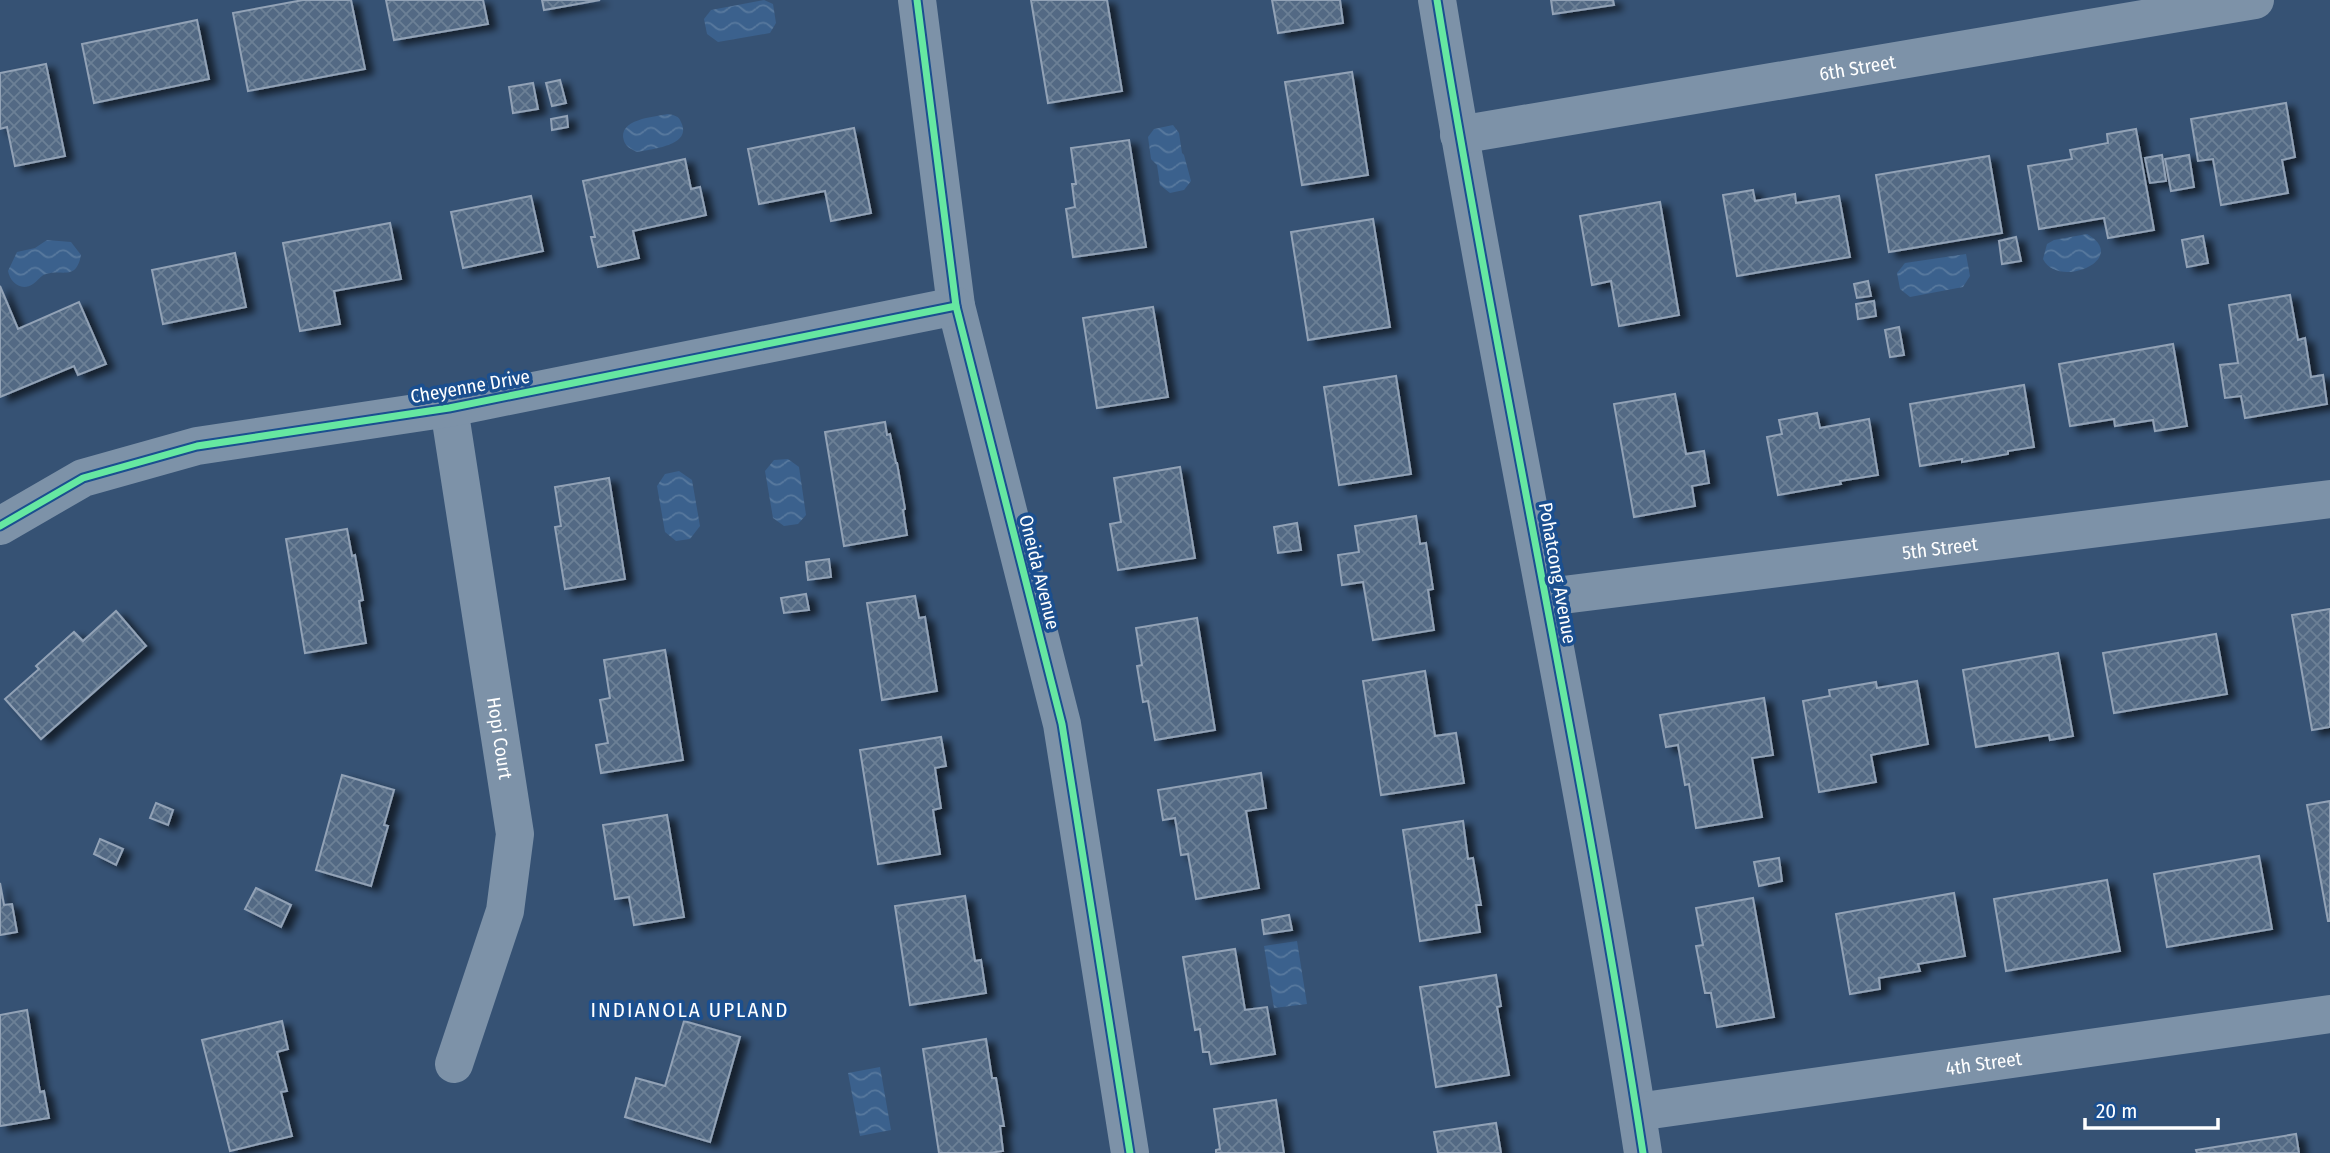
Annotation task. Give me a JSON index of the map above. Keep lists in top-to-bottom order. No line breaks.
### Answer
{"streets":{"street":["6th Street","Cheyenne Drive","5th Street","Oneida Avenue","Pohatcong Avenue","Hopi Court","4th Street"]},"crossings":[["6th Street","Pohatcong Avenue"],["Cheyenne Drive","Oneida Avenue"],["Cheyenne Drive","Hopi Court"],["5th Street","Pohatcong Avenue"],["Pohatcong Avenue","4th Street"]],"districts":["INDIANOLA UPLAND"],"scale_bar":"20 m"}
